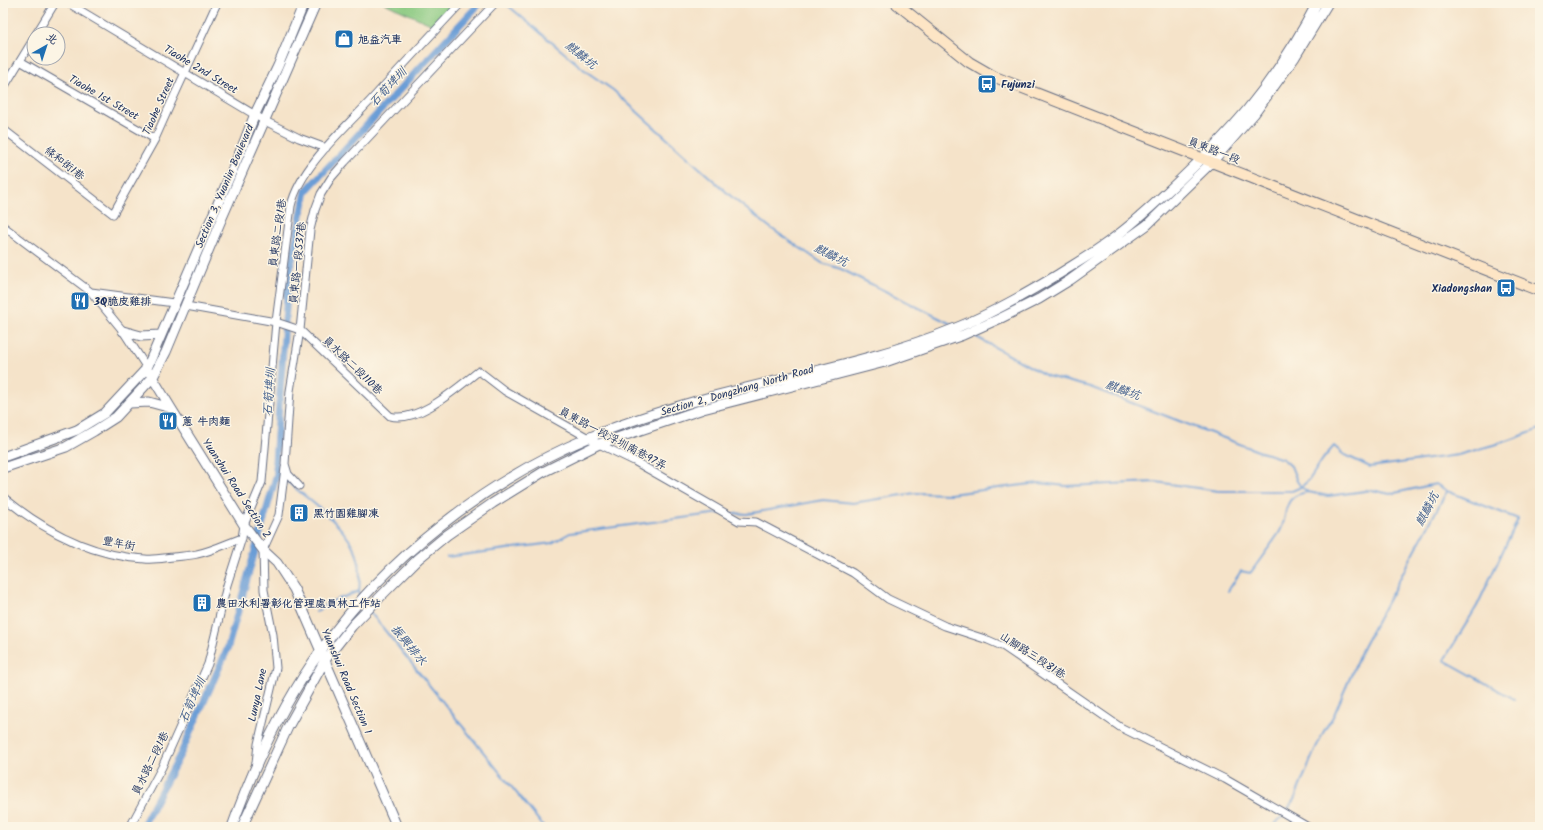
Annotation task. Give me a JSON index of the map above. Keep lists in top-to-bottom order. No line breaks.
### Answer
{"streets":{"main road":["員東路一段"],"street":["Tiaohe 2nd Street","Tiaohe 1st Street","Tiaohe Street","條和街1巷","Section 3, Yuanlin Boulevard","員東路二段1巷","員東路一段537巷","員水路二段110巷","Section 2, Dongzhang North Road","員東路一段浮圳南巷97弄","Yuanshui Road Section 2","豐年街","山腳路三段81巷","Yuanshui Road Section 1","Lunya Lane","員水路二段1巷"]},"crossings":[["Tiaohe 2nd Street","Tiaohe Street"],["Tiaohe 2nd Street","Section 3, Yuanlin Boulevard"],["Tiaohe 2nd Street","員東路二段1巷"],["Tiaohe 1st Street","Tiaohe Street"],["Tiaohe Street","條和街1巷"],["員東路一段","Section 2, Dongzhang North Road"],["Section 3, Yuanlin Boulevard","Yuanshui Road Section 2"],["員東路二段1巷","Yuanshui Road Section 2"],["員東路二段1巷","員水路二段1巷"],["員東路一段537巷","員水路二段110巷"],["員東路一段537巷","Yuanshui Road Section 2"],["員東路一段537巷","Yuanshui Road Section 1"],["員東路一段537巷","Lunya Lane"],["員水路二段110巷","員東路一段浮圳南巷97弄"],["Section 2, Dongzhang North Road","員東路一段浮圳南巷97弄"],["Section 2, Dongzhang North Road","Yuanshui Road Section 1"],["員東路一段浮圳南巷97弄","山腳路三段81巷"],["Yuanshui Road Section 2","Yuanshui Road Section 1"],["Yuanshui Road Section 2","Lunya Lane"],["Yuanshui Road Section 2","員水路二段1巷"],["豐年街","員水路二段1巷"],["Yuanshui Road Section 1","Lunya Lane"]],"water":["麒麟坑","石筍埤圳","振興排水"],"places":{"shop":["旭益汽車"],"bus stop":["Fujunzi","Xiadongshan"],"restaurant":["3Q脆皮雞排","蔥 牛肉麵"],"building":["黑竹園雞腳凍","農田水利署彰化管理處員林工作站"]},"north":"top right"}
